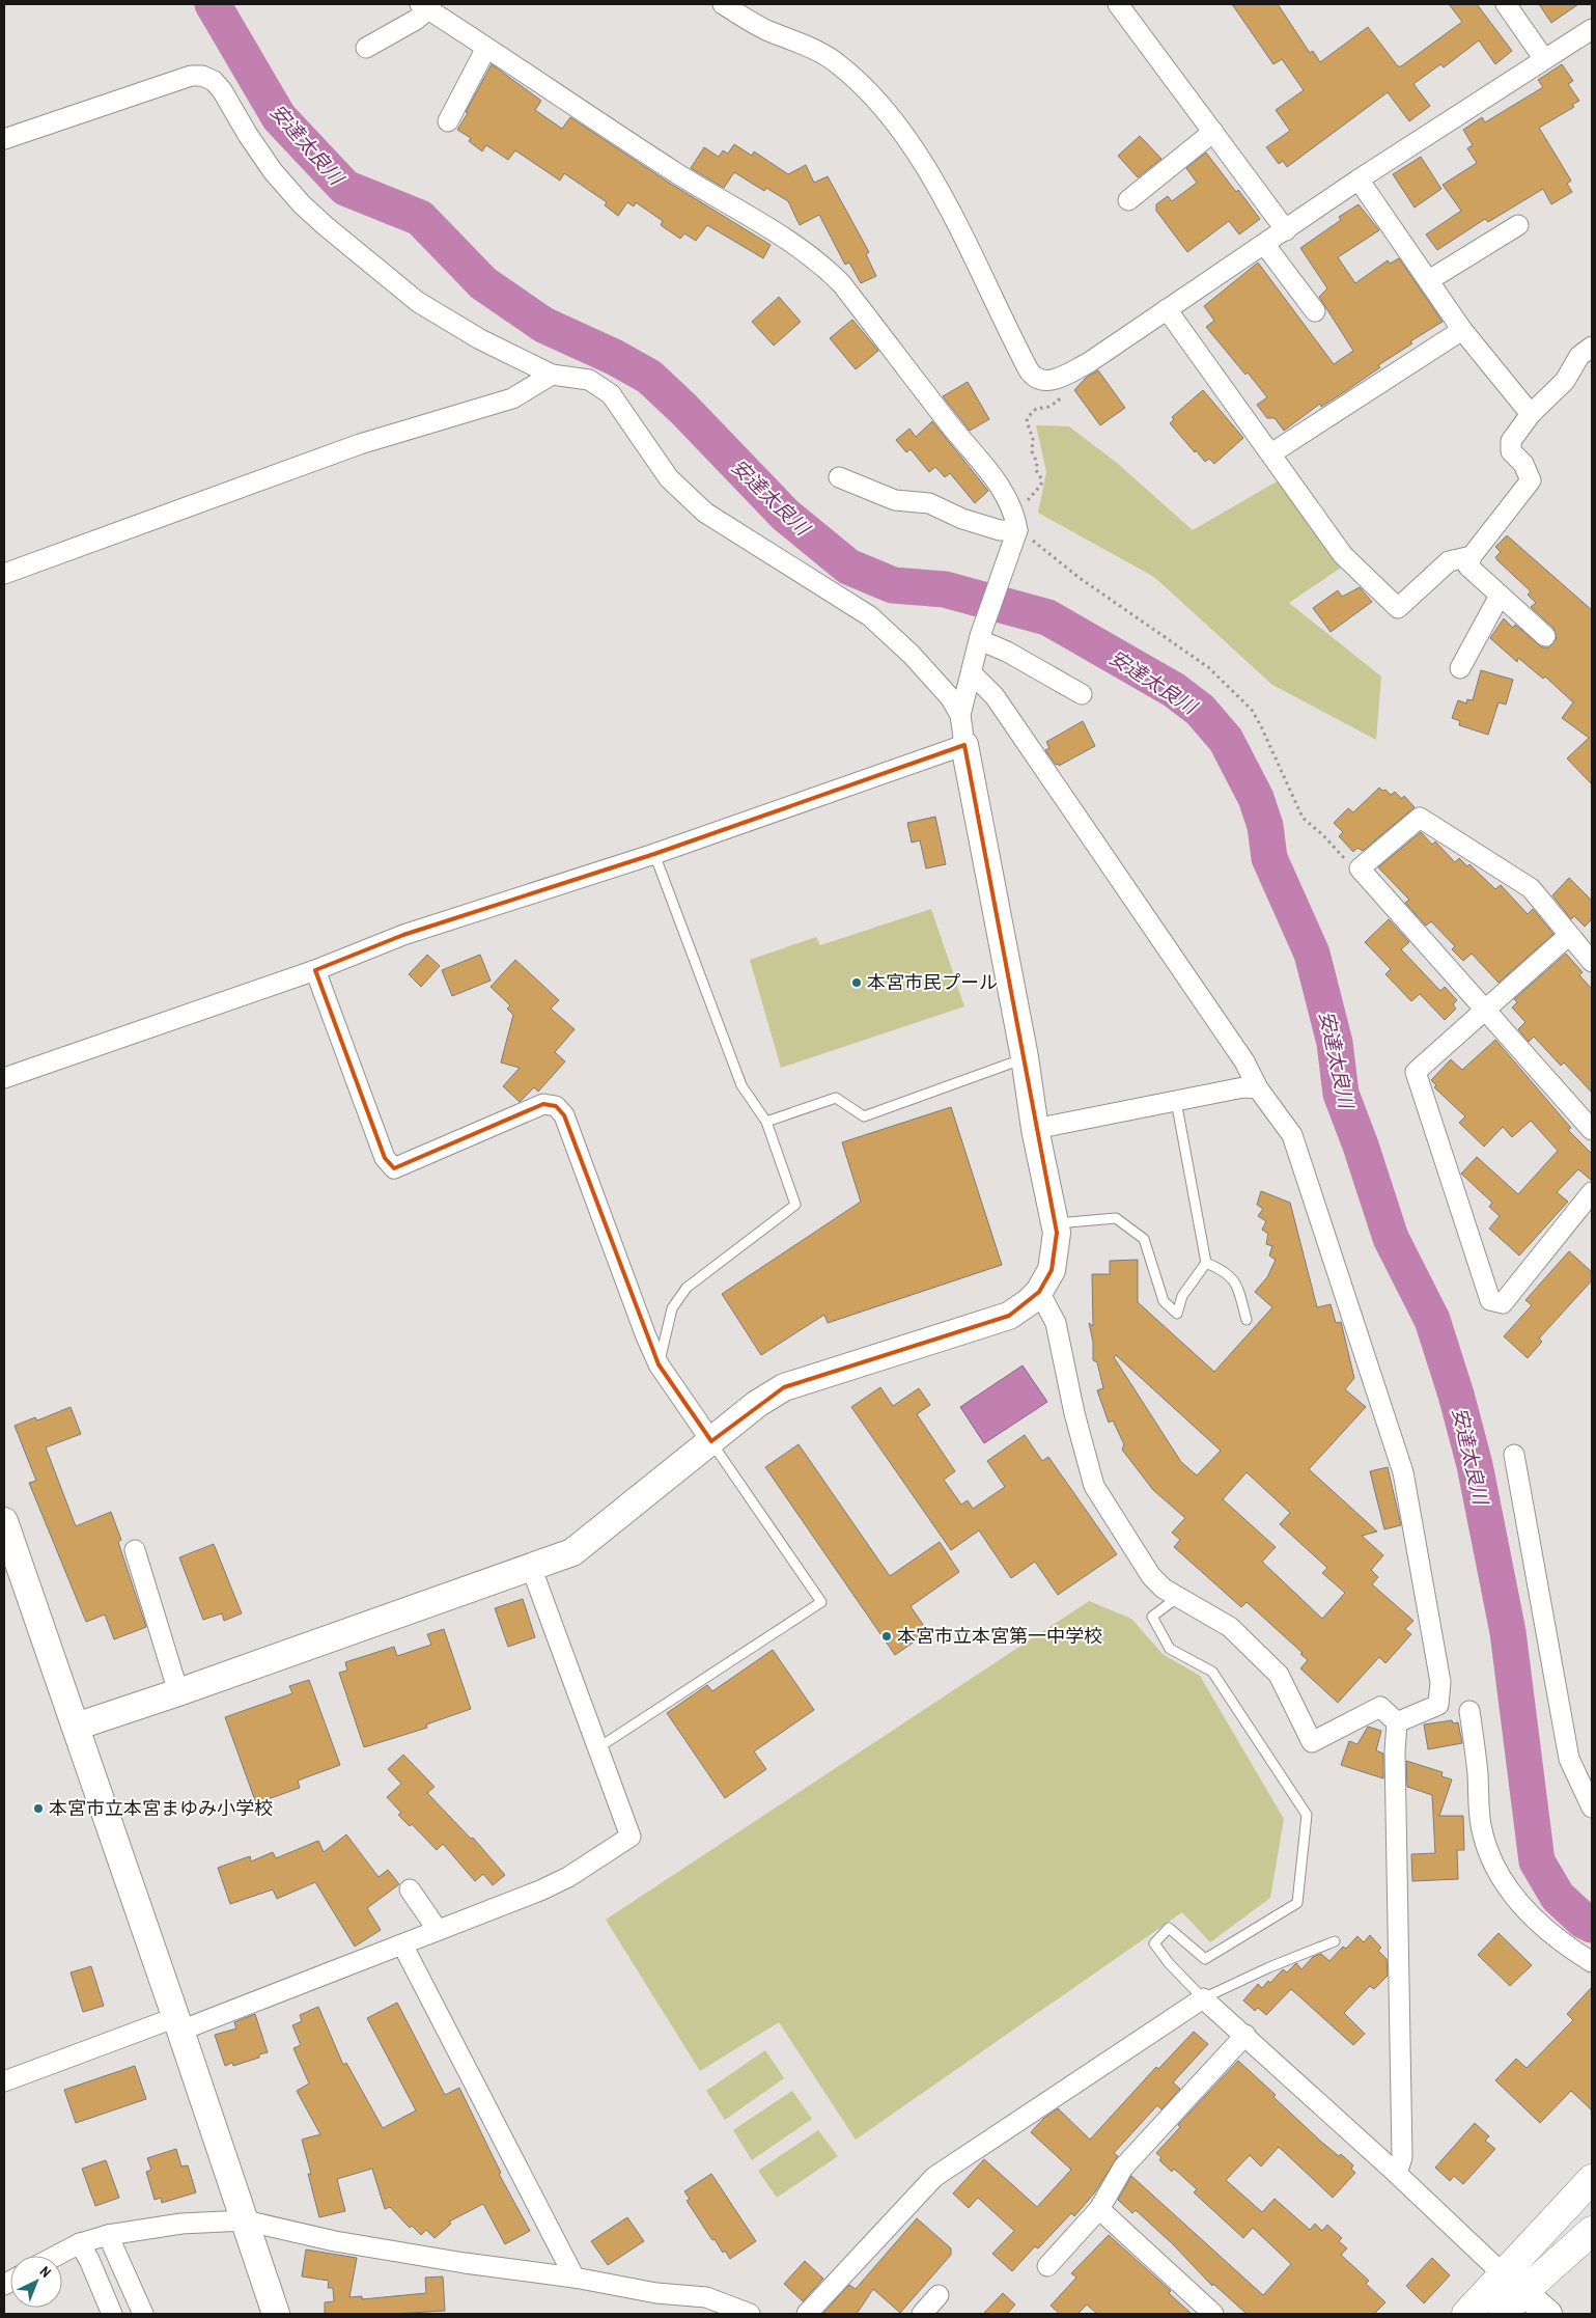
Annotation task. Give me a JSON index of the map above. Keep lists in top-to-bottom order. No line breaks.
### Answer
{"water":["安達太良川"],"places":["本宮市民プール","本宮市立本宮第一中学校","本宮市立本宮まゆみ小学校"],"north":"top right"}
